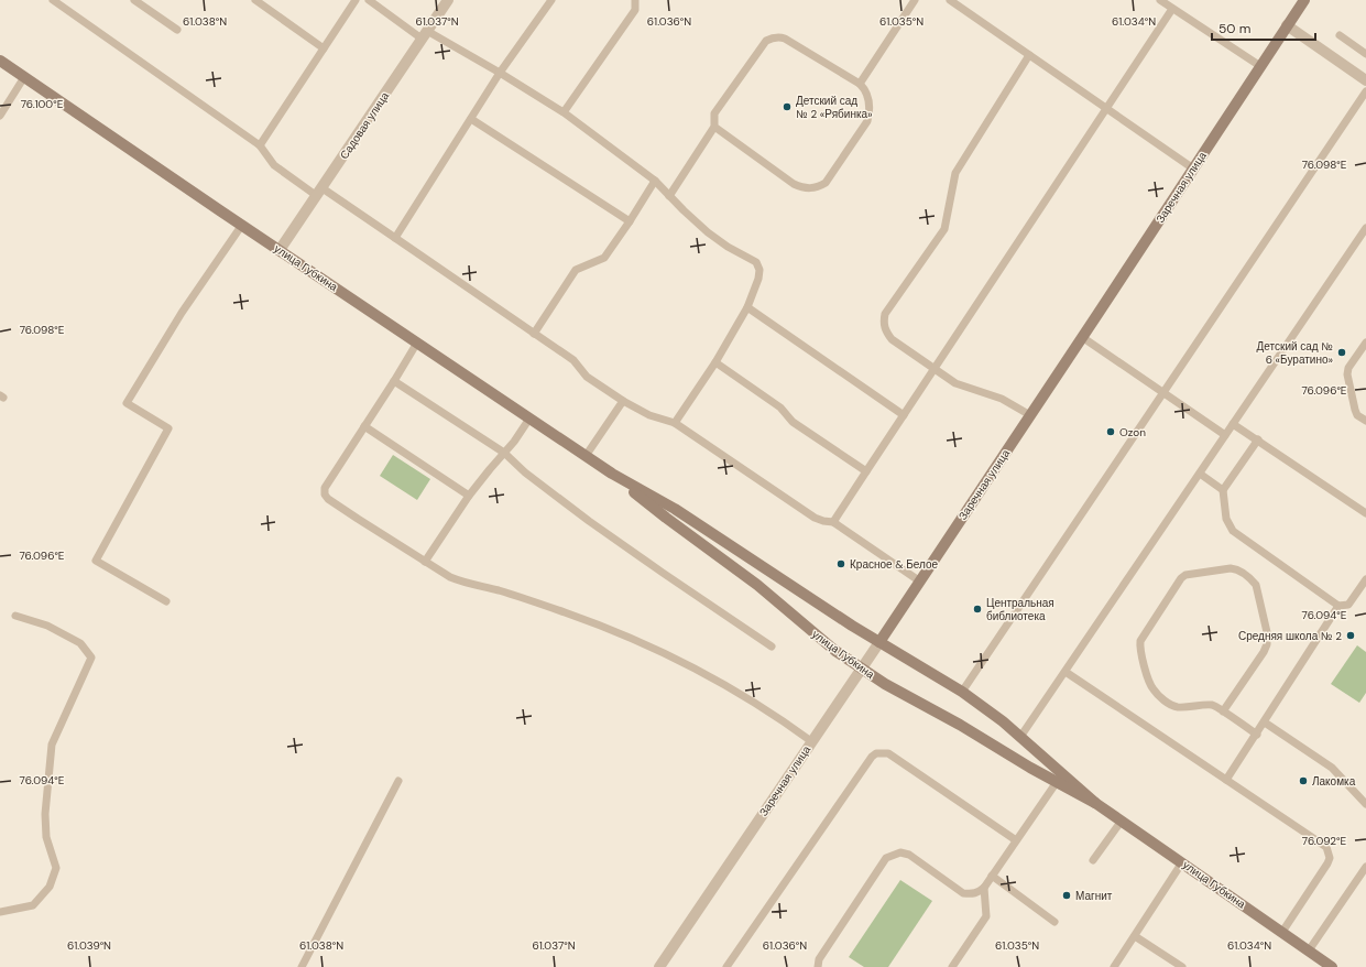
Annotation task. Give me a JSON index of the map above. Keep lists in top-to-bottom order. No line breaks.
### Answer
{"streets":{"main road":["Заречная улица","улица Губкина"],"street":["Садовая улица"]},"crossings":[["Садовая улица","улица Губкина"],["Заречная улица","улица Губкина"]],"places":["Детский сад № 2 «Рябинка»","Детский сад № 6 «Буратино»","Ozon","Красное & Белое","Центральная библиотека","Средняя школа № 2","Лакомка","Магнит"],"scale_bar":"50 m","coordinates":["61.038°N","61.037°N","61.036°N","61.035°N","61.034°N","76.100°E","76.098°E","76.096°E","76.094°E","76.092°E","61.039°N"]}
